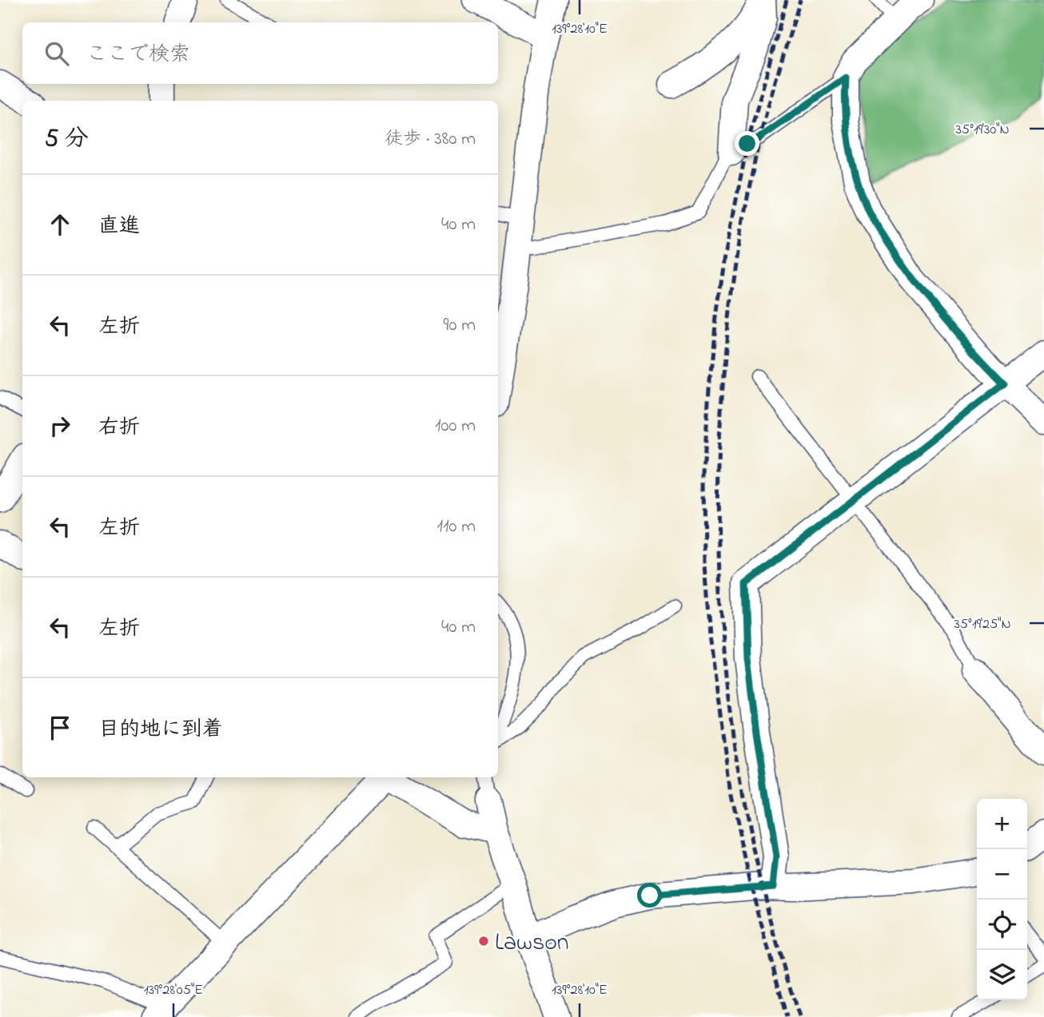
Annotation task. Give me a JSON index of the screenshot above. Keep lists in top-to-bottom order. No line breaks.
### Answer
{"places":["Lawson"],"page":{"search":"ここで検索","heading":["5 分","徒歩 · 380 m"],"list":[["直進","40 m"],["左折","90 m"],["右折","100 m"],["左折","110 m"],["左折","40 m"],"目的地に到着"],"map_buttons":["+","−"]},"coordinates":["139°28'10\"E","35°19'30\"N","35°19'25\"N","139°28'05\"E"]}
